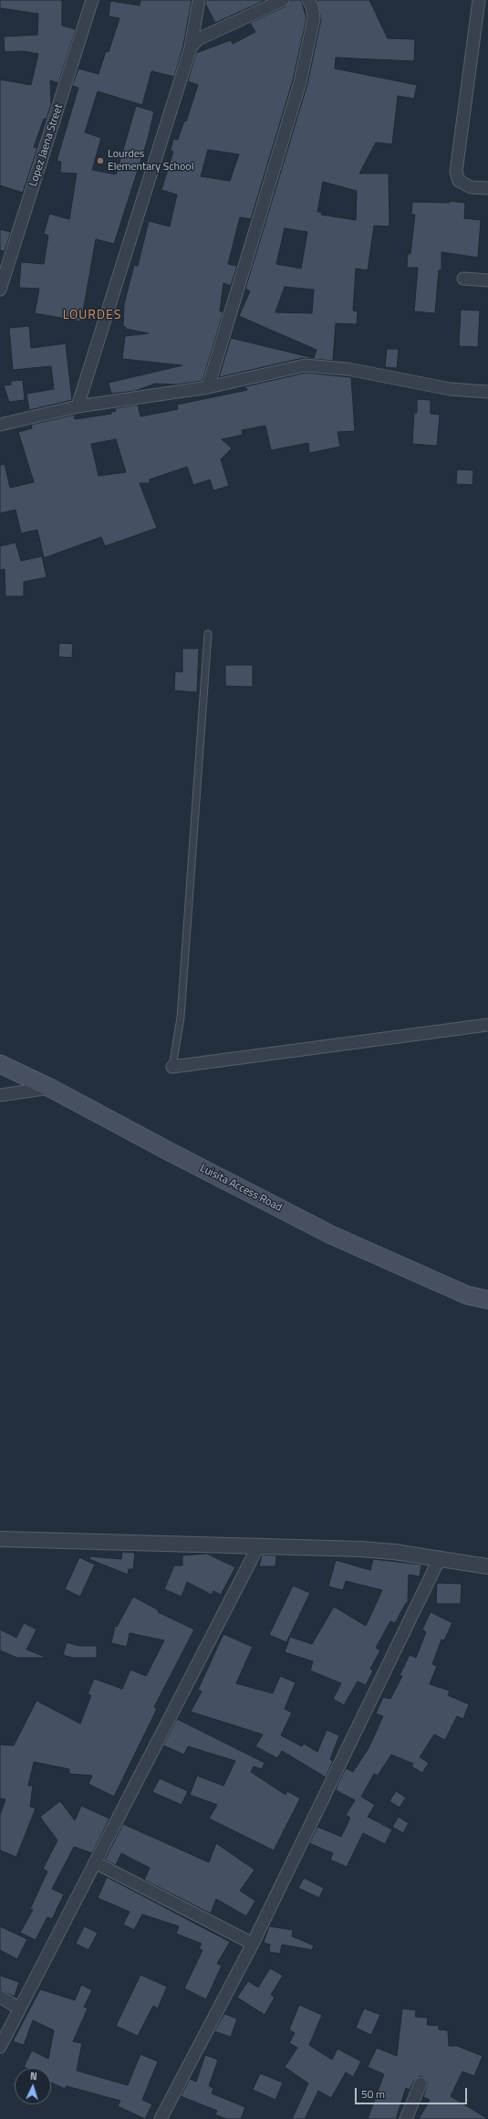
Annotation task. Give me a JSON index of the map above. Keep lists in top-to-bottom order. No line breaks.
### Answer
{"streets":{"main road":["Luisita Access Road"],"street":["Lopez Jaena Street"]},"districts":["LOURDES"],"places":["Lourdes Elementary School"],"scale_bar":"50 m","north":"top"}
